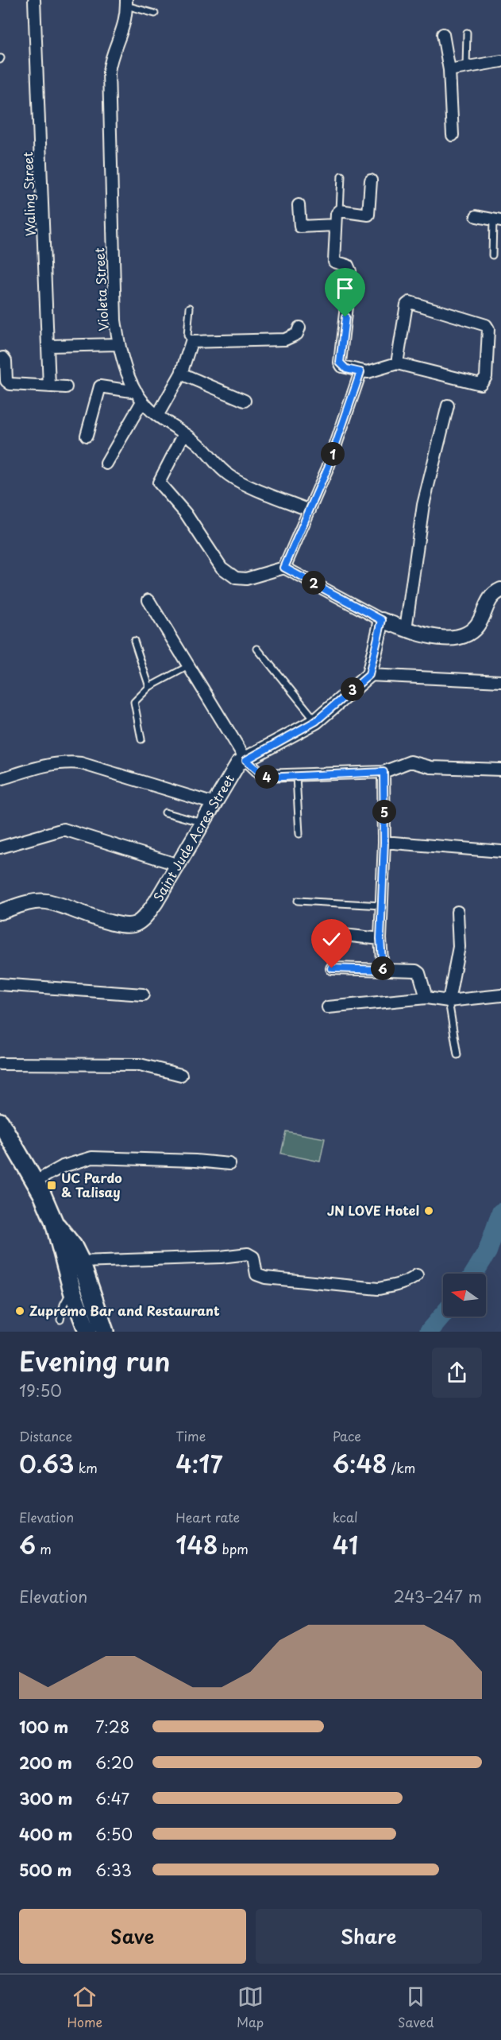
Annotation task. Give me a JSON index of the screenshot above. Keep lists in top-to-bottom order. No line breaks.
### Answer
{"streets":{"street":["Waling Street","Violeta Street","Saint Jude Acres Street"]},"places":{"transit":["UC Pardo & Talisay"],"other":["JN LOVE Hotel","Zupremo Bar and Restaurant"]},"north":"left","page":{"pins":["1","2","3","4","5","6"],"heading":["Evening run","19:50"],"stats":[["Distance","0.63 km"],["Time","4:17"],["Pace","6:48 /km"],["Elevation","6 m"],["Heart rate","148 bpm"],["kcal","41"]],"chart":["Elevation","243–247 m"],"list":[{"name":"100 m","note":"7:28"},{"name":"200 m","note":"6:20"},{"name":"300 m","note":"6:47"},{"name":"400 m","note":"6:50"},{"name":"500 m","note":"6:33"}],"buttons":["Save","Share"],"tabs":["Home","Map","Saved"]}}
